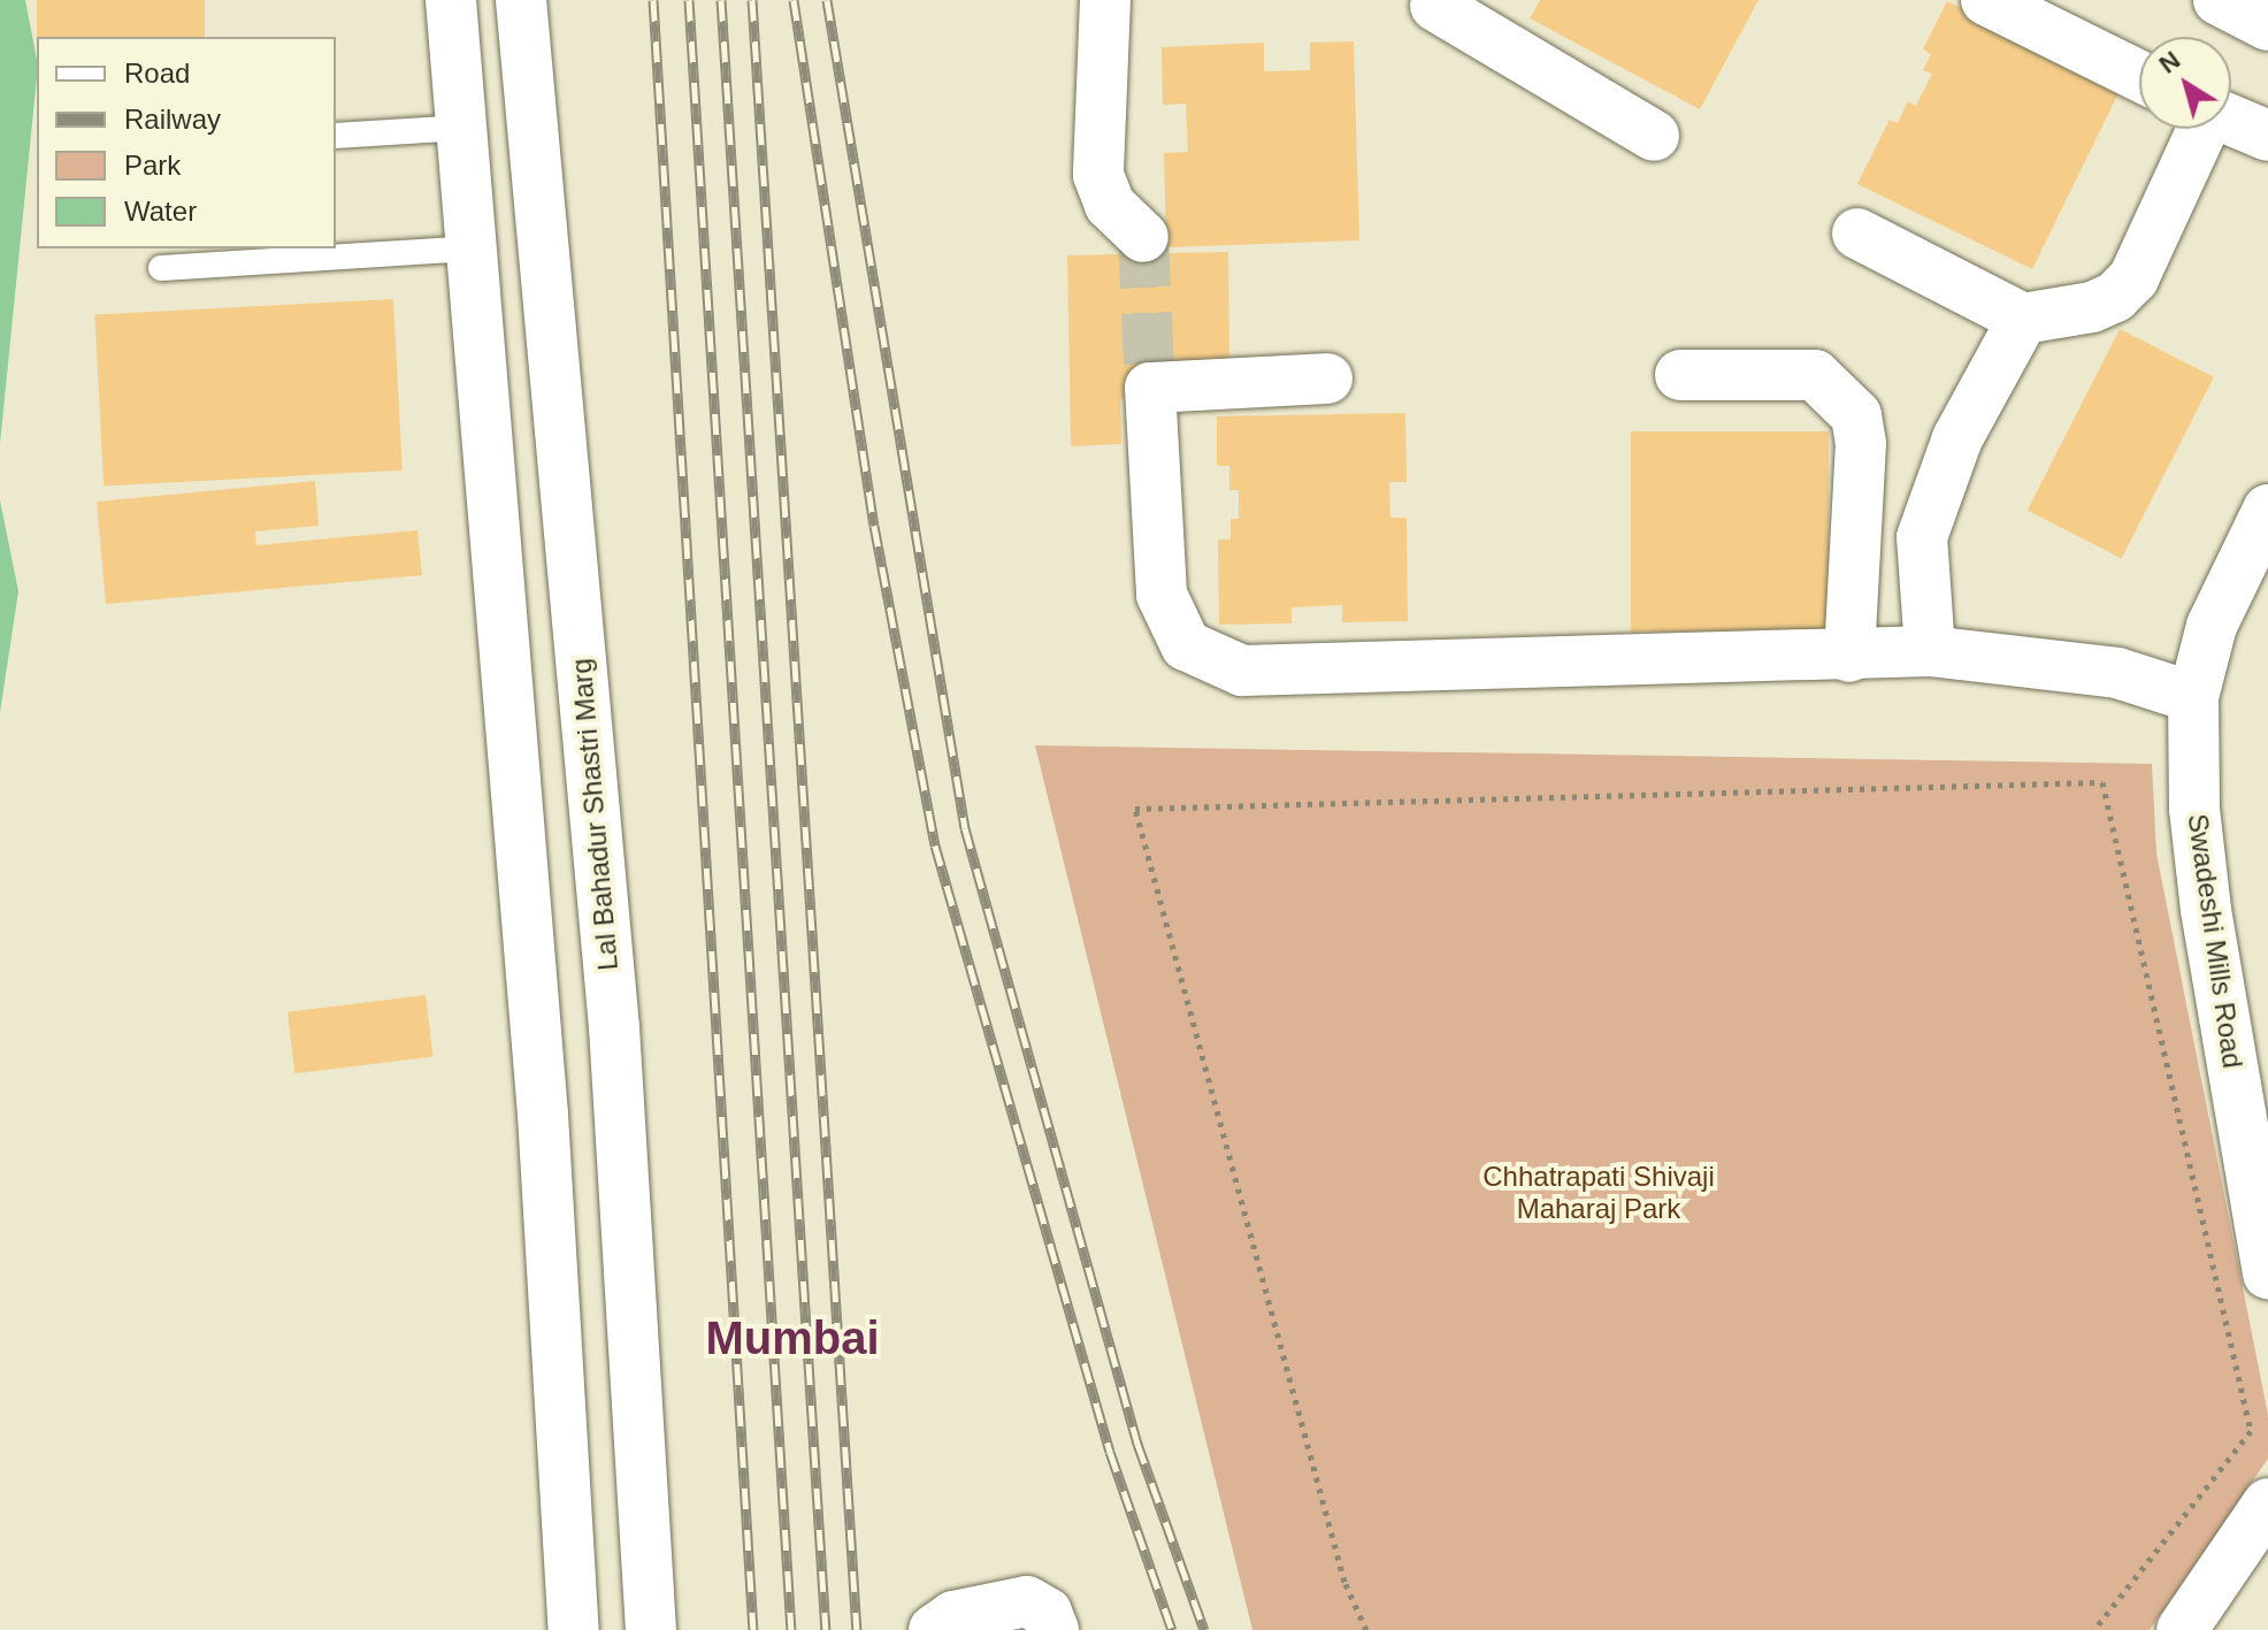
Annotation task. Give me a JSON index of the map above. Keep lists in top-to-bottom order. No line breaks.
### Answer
{"streets":{"street":["Lal Bahadur Shastri Marg","Swadeshi Mills Road"]},"districts":["Mumbai"],"parks":["Chhatrapati Shivaji Maharaj Park"],"legend":["Road","Railway","Park","Water"],"north":"top left"}
